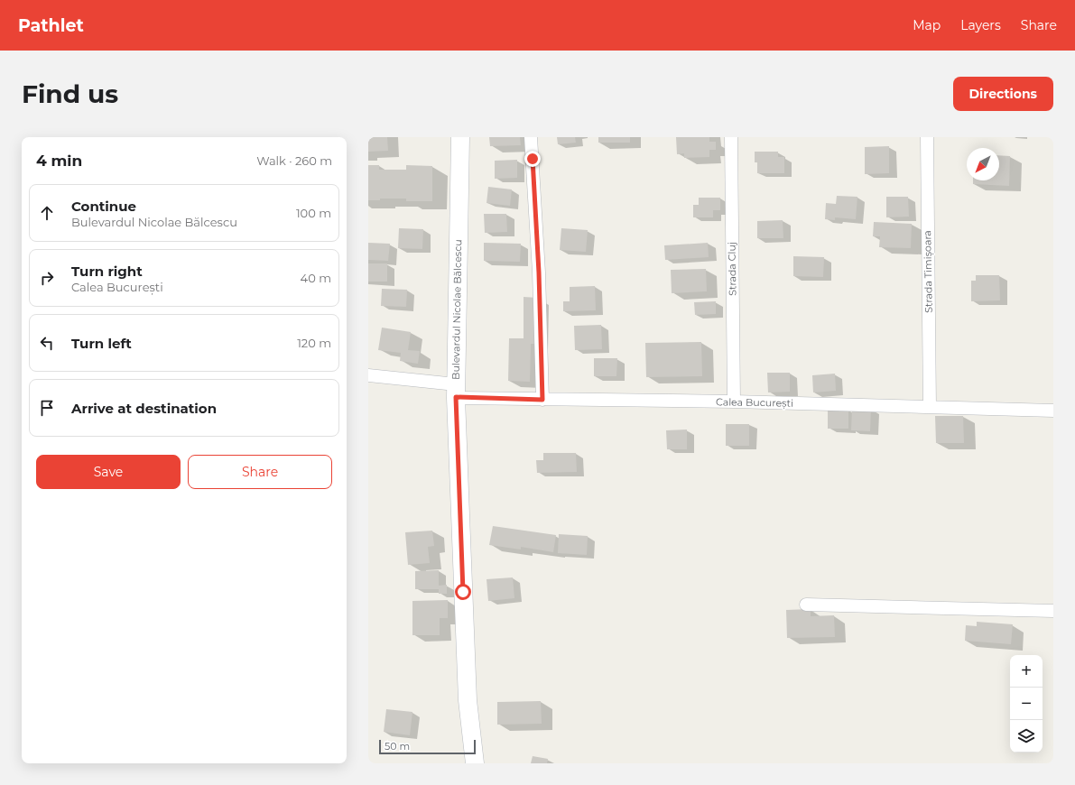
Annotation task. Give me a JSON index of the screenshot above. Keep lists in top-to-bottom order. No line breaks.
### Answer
{"streets":{"main road":["Bulevardul Nicolae Bălcescu"],"street":["Strada Cluj","Strada Timișoara","Calea București"]},"crossings":[["Strada Cluj","Calea București"],["Strada Timișoara","Calea București"],["Bulevardul Nicolae Bălcescu","Calea București"]],"scale_bar":"50 m","north":"bottom left","page":{"header":"Pathlet","nav":["Map","Layers","Share"],"buttons":["Directions",["Save","Share"]],"title":"Find us","heading":["4 min","Walk · 260 m"],"list":[["Continue","Bulevardul Nicolae Bălcescu","100 m"],["Turn right","Calea București","40 m"],["Turn left","120 m"],"Arrive at destination"],"map_buttons":["+","−"],"scale":"50 m"}}
